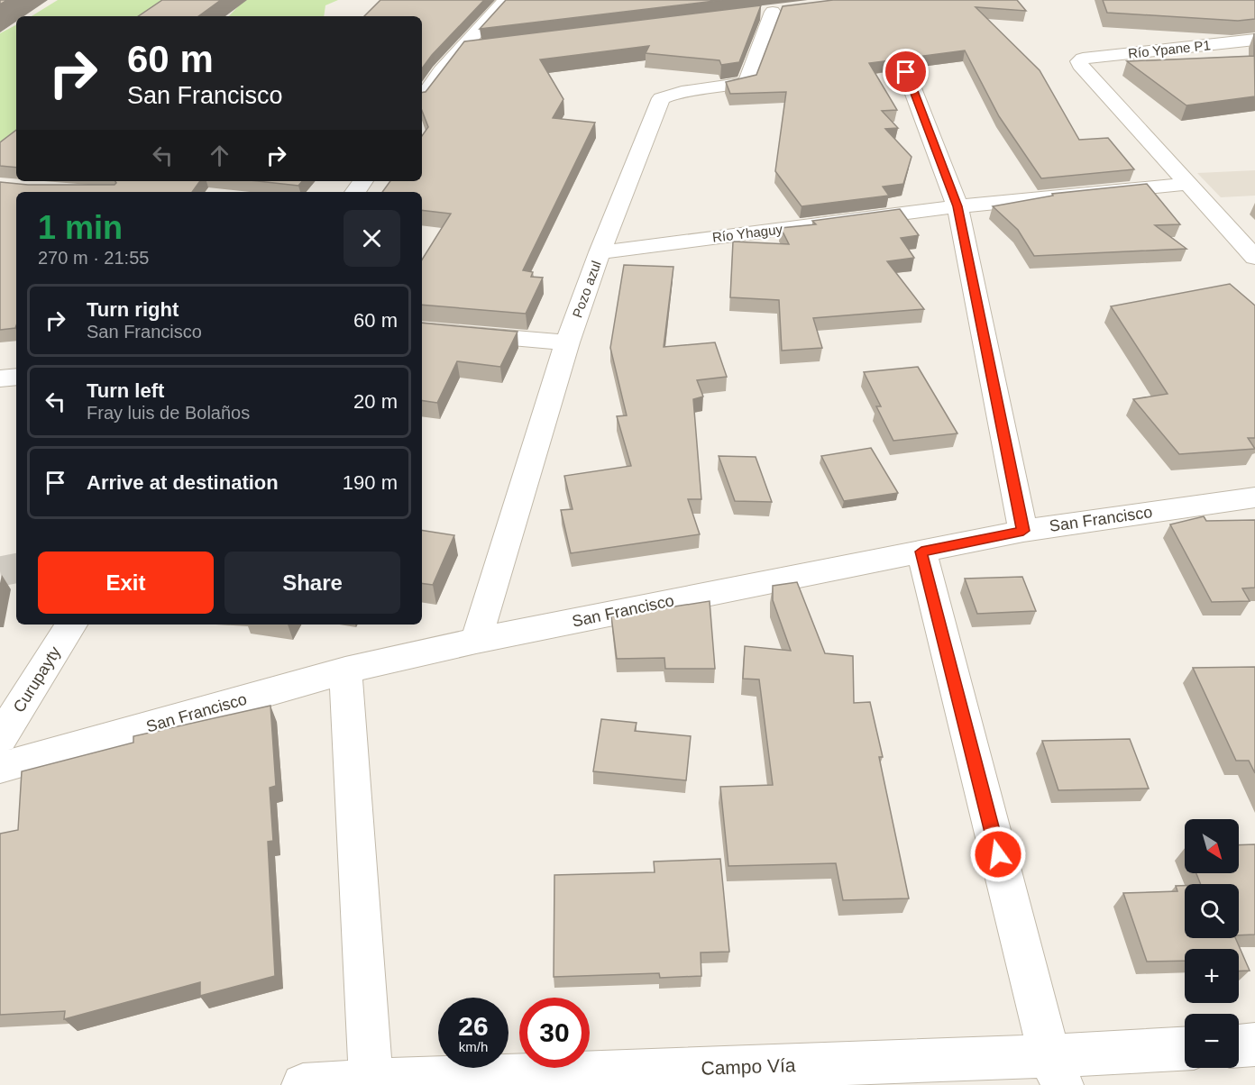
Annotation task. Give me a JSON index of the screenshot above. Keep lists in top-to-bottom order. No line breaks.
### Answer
{"streets":{"street":["Río Ypane P1","Río Yhaguy","Pozo azul","San Francisco","Curupayty","Campo Vía"]},"crossings":[["Río Ypane P1","Río Yhaguy"],["Río Yhaguy","Pozo azul"],["Pozo azul","San Francisco"]],"north":"bottom right","page":{"turn":["60 m","San Francisco"],"heading":["1 min","270 m · 21:55"],"list":[{"name":"Turn right","note":"San Francisco","value":"60 m"},{"name":"Turn left","note":"Fray luis de Bolaños","value":"20 m"},{"name":"Arrive at destination","value":"190 m"}],"buttons":["Exit","Share"],"map_buttons":["+","−"],"speed":"26 km/h","limit":"30"}}
